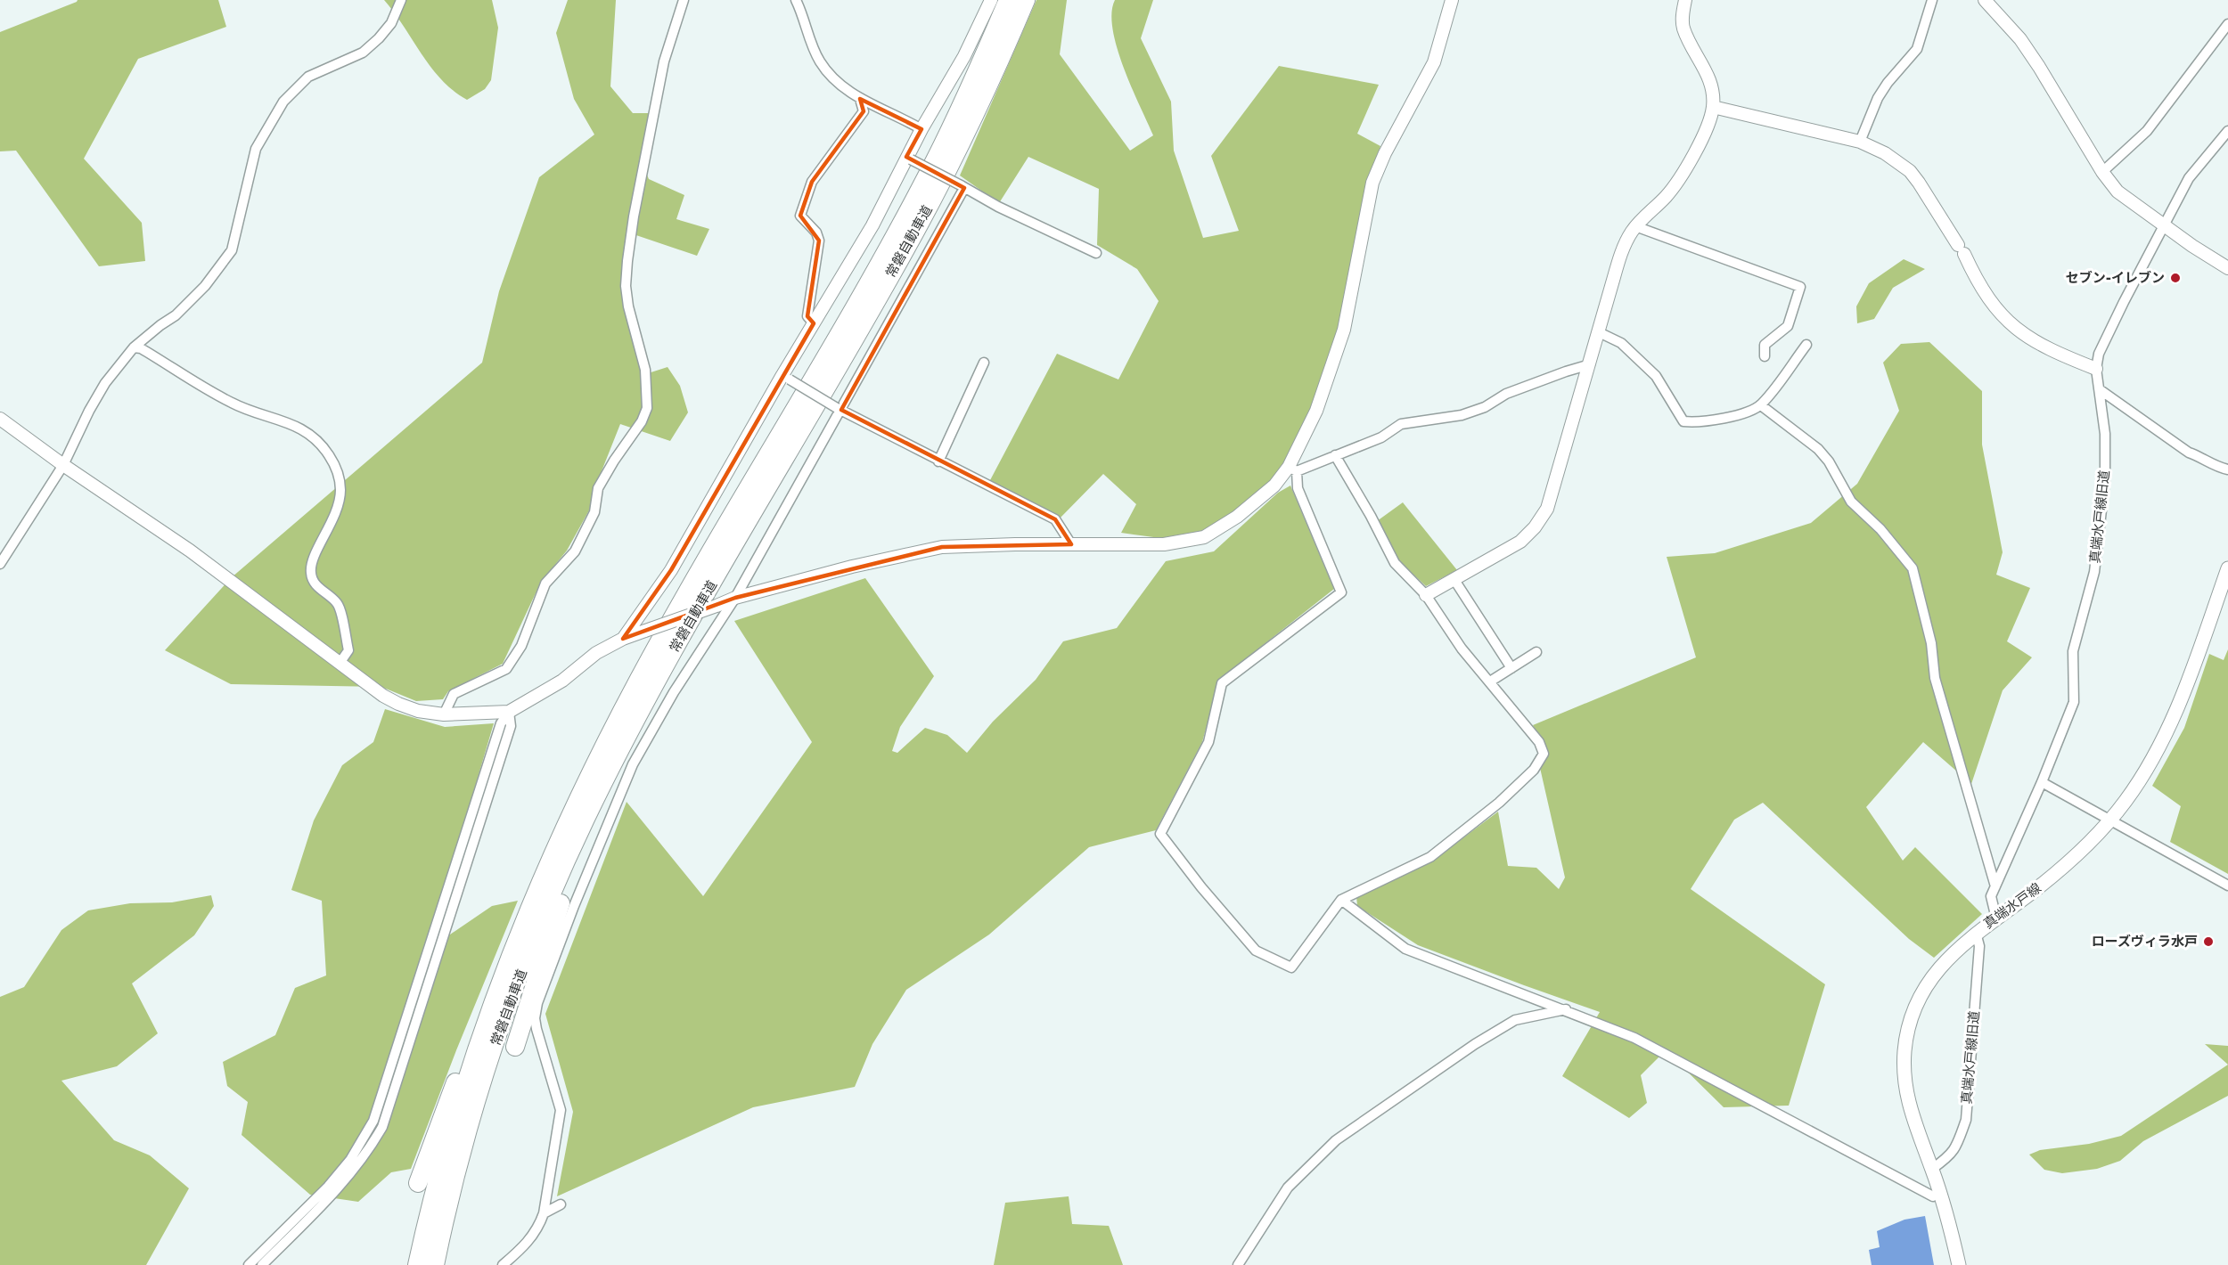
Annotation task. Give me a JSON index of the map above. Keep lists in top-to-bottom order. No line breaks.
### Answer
{"streets":{"highway":["常磐自動車道"],"main road":["真端水戸線"],"street":["真端水戸線旧道"]},"crossings":[["真端水戸線旧道","真端水戸線"]],"places":["セブン-イレブン","ローズヴィラ水戸"]}
